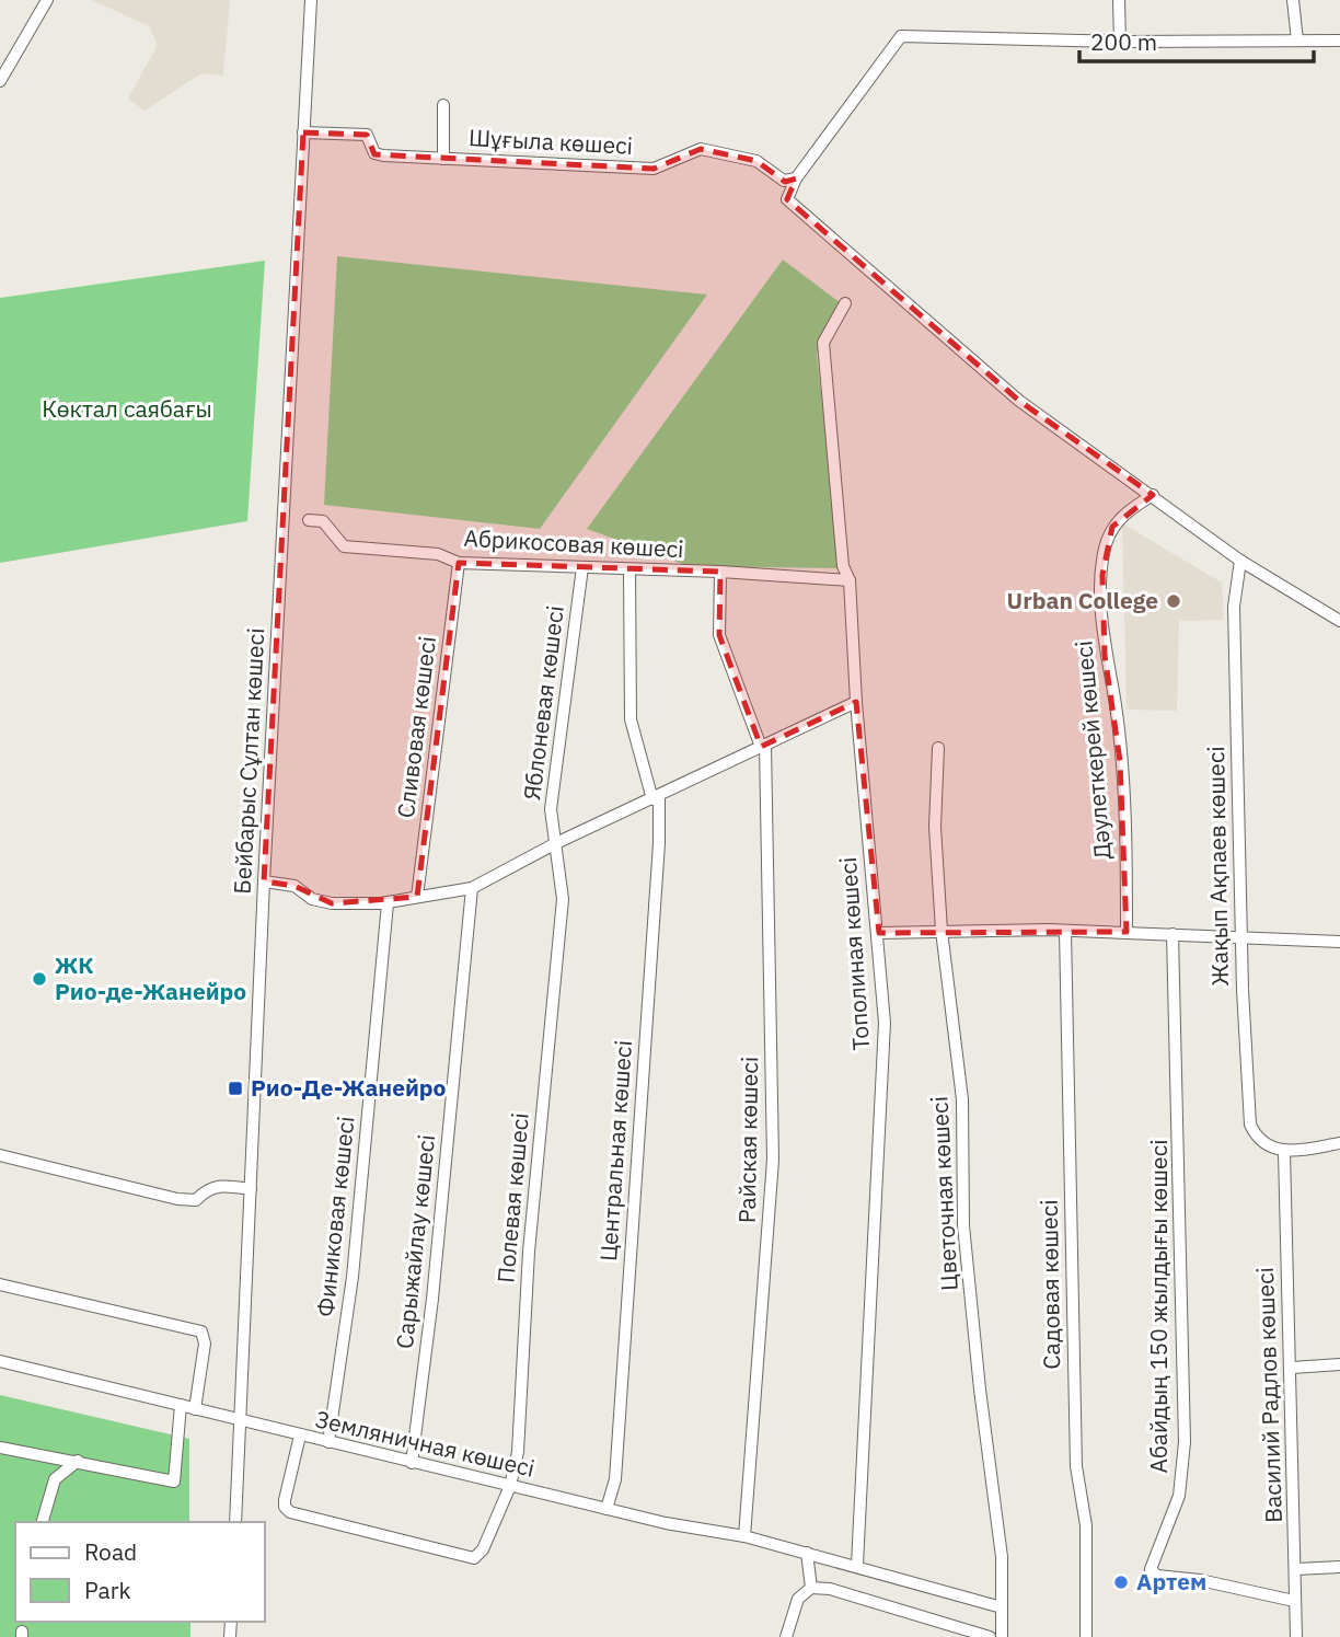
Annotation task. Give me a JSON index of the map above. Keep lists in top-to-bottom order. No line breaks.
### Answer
{"streets":{"street":["Шұғыла көшесі","Абрикосовая көшесі","Яблоневая көшесі","Сливовая көшесі","Дәулеткерей көшесі","Бейбарыс Сұлтан көшесі","Жақып Ақпаев көшесі","Тополиная көшесі","Райская көшесі","Центральная көшесі","Цветочная көшесі","Полевая көшесі","Финиковая көшесі","Сарыжайлау көшесі","Садовая көшесі","Абайдың 150 жылдығы көшесі","Василий Радлов көшесі","Земляничная көшесі"]},"crossings":[["Шұғыла көшесі","Бейбарыс Сұлтан көшесі"],["Абрикосовая көшесі","Яблоневая көшесі"],["Абрикосовая көшесі","Сливовая көшесі"],["Абрикосовая көшесі","Тополиная көшесі"],["Абрикосовая көшесі","Райская көшесі"],["Абрикосовая көшесі","Центральная көшесі"],["Яблоневая көшесі","Полевая көшесі"],["Бейбарыс Сұлтан көшесі","Земляничная көшесі"],["Жақып Ақпаев көшесі","Василий Радлов көшесі"],["Тополиная көшесі","Земляничная көшесі"],["Райская көшесі","Земляничная көшесі"],["Центральная көшесі","Земляничная көшесі"],["Цветочная көшесі","Земляничная көшесі"],["Полевая көшесі","Земляничная көшесі"],["Финиковая көшесі","Земляничная көшесі"],["Сарыжайлау көшесі","Земляничная көшесі"],["Абайдың 150 жылдығы көшесі","Василий Радлов көшесі"]],"parks":["Көктал саябағы"],"places":{"other":["Urban College","ЖК Рио-де-Жанейро","Артем"],"transit":["Рио-Де-Жанейро"]},"legend":["Road","Park"],"scale_bar":"200 m"}
